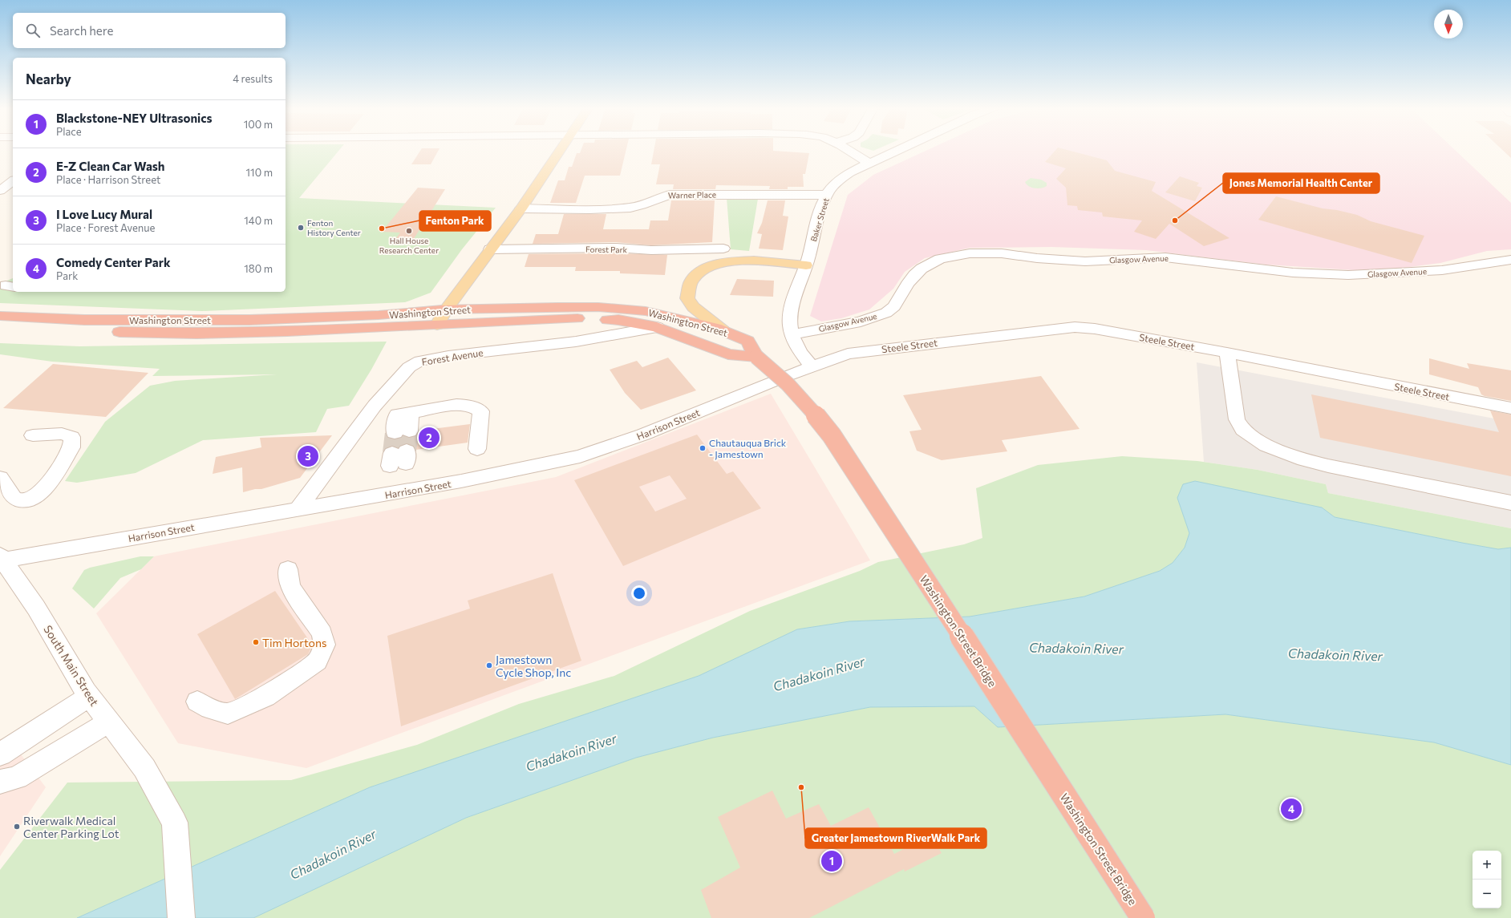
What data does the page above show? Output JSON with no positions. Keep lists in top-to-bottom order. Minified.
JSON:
{"streets":{"highway":["Washington Street","Washington Street Bridge"],"street":["Warner Place","Baker Street","Forest Park","Glasgow Avenue","Steele Street","Forest Avenue","Harrison Street","South Main Street"]},"crossings":[["Warner Place","Baker Street"],["Baker Street","Glasgow Avenue"],["Baker Street","Steele Street"],["Baker Street","Harrison Street"],["Washington Street","Forest Avenue"],["Washington Street","Washington Street Bridge"],["Steele Street","Harrison Street"],["Forest Avenue","Harrison Street"],["Harrison Street","South Main Street"]],"water":["Chadakoin River"],"places":["Jones Memorial Health Center","Fenton History Center","Fenton Park","Hall House Research Center","Chautauqua Brick - Jamestown","Tim Hortons","Jamestown Cycle Shop, Inc","Greater Jamestown RiverWalk Park","Riverwalk Medical Center Parking Lot"],"north":"bottom","page":{"search":"Search here","heading":["Nearby","4 results"],"list":[{"mark":"1","name":"Blackstone-NEY Ultrasonics","note":"Place","value":"100 m"},{"mark":"2","name":"E-Z Clean Car Wash","note":"Place · Harrison Street","value":"110 m"},{"mark":"3","name":"I Love Lucy Mural","note":"Place · Forest Avenue","value":"140 m"},{"mark":"4","name":"Comedy Center Park","note":"Park","value":"180 m"}],"pins":["2","3","4","1"],"map_buttons":["+","−"]}}
